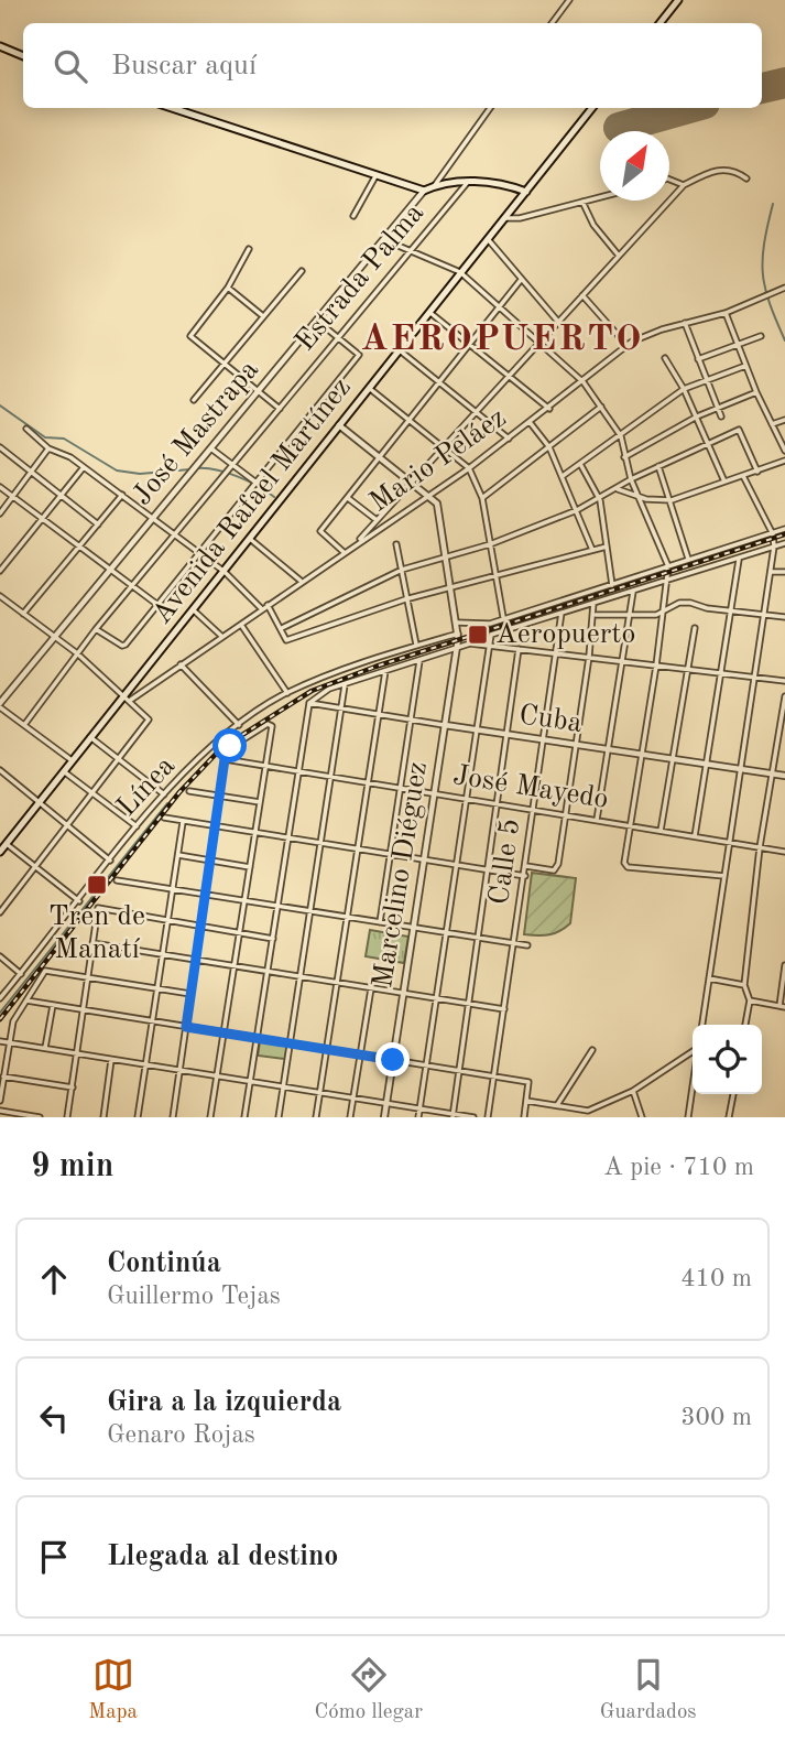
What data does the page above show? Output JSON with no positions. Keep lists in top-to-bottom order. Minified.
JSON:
{"streets":{"main road":["Avenida Rafael Martínez"],"street":["Estrada Palma","José Mastrapa","Mario Peláez","Cuba","Línea","José Mayedo","Calle 5","Marcelino Diéguez"]},"crossings":[["Mario Peláez","Avenida Rafael Martínez"],["Mario Peláez","Marcelino Diéguez"],["Cuba","Calle 5"],["Cuba","Marcelino Diéguez"],["Línea","Marcelino Diéguez"],["José Mayedo","Calle 5"],["José Mayedo","Marcelino Diéguez"]],"districts":["AEROPUERTO"],"places":{"transit":["Aeropuerto","Tren de Manatí"]},"north":"top right","page":{"search":"Buscar aquí","heading":["9 min","A pie · 710 m"],"list":[["Continúa","Guillermo Tejas","410 m"],["Gira a la izquierda","Genaro Rojas","300 m"],"Llegada al destino"],"nav":["Mapa","Cómo llegar","Guardados"]}}
